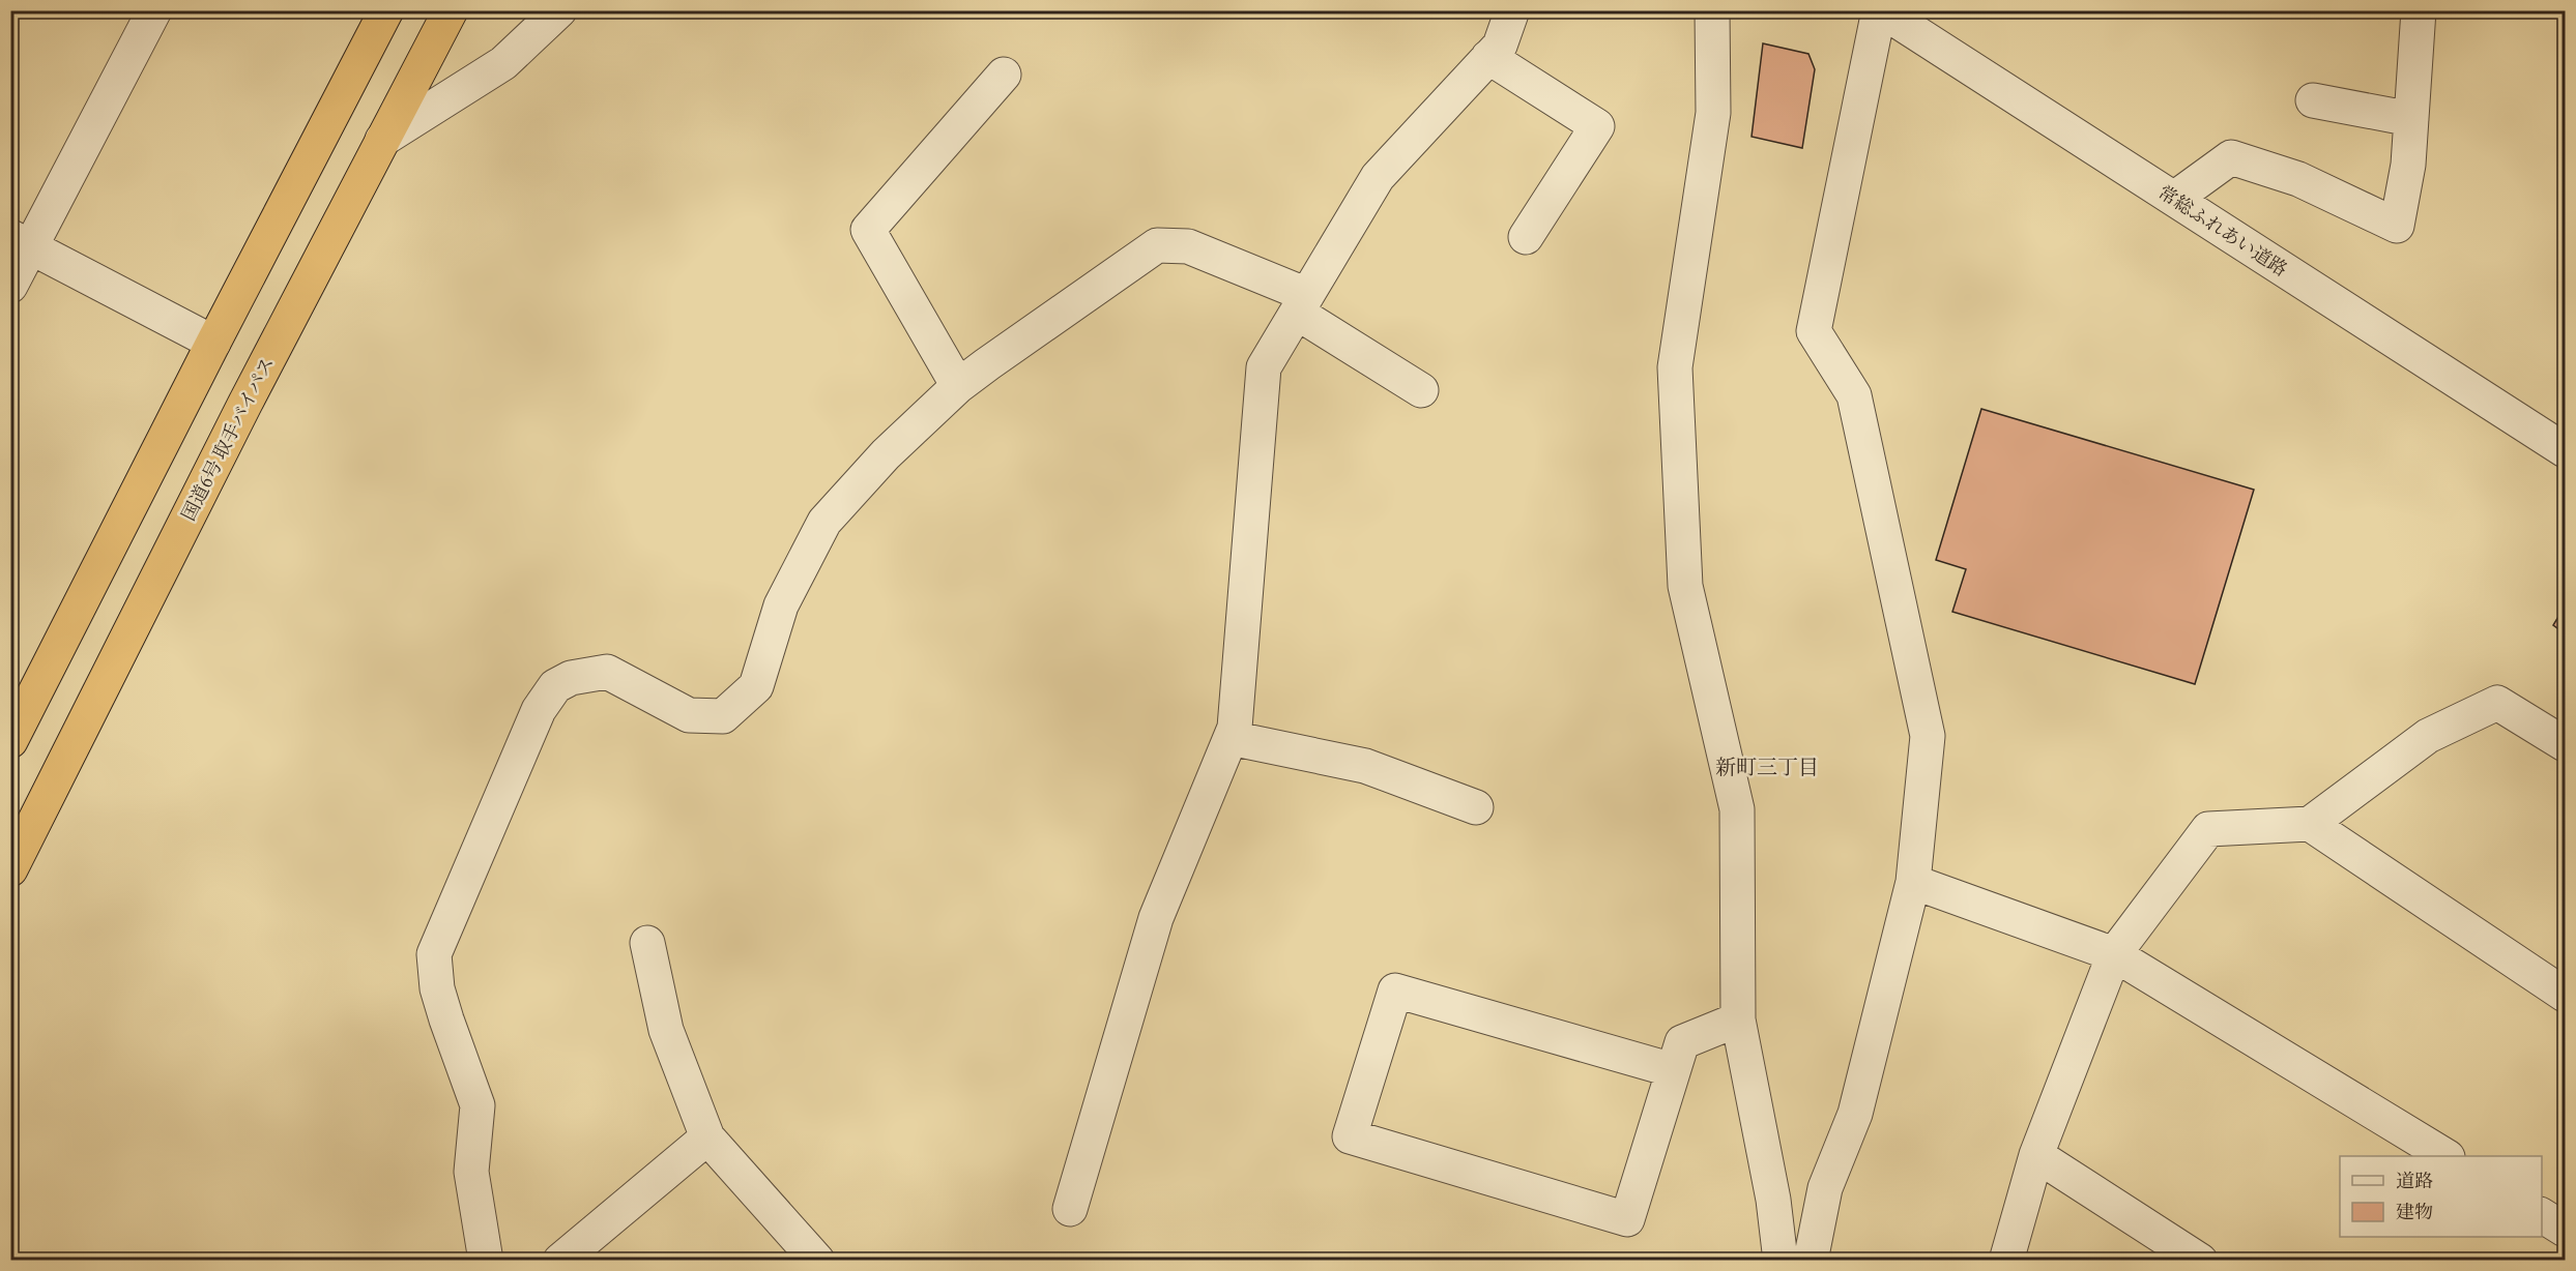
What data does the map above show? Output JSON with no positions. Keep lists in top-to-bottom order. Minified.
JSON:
{"streets":{"highway":["国道6号 取手バイパス"],"street":["常総ふれあい道路"]},"districts":["新町三丁目"],"legend":["道路","建物"]}
